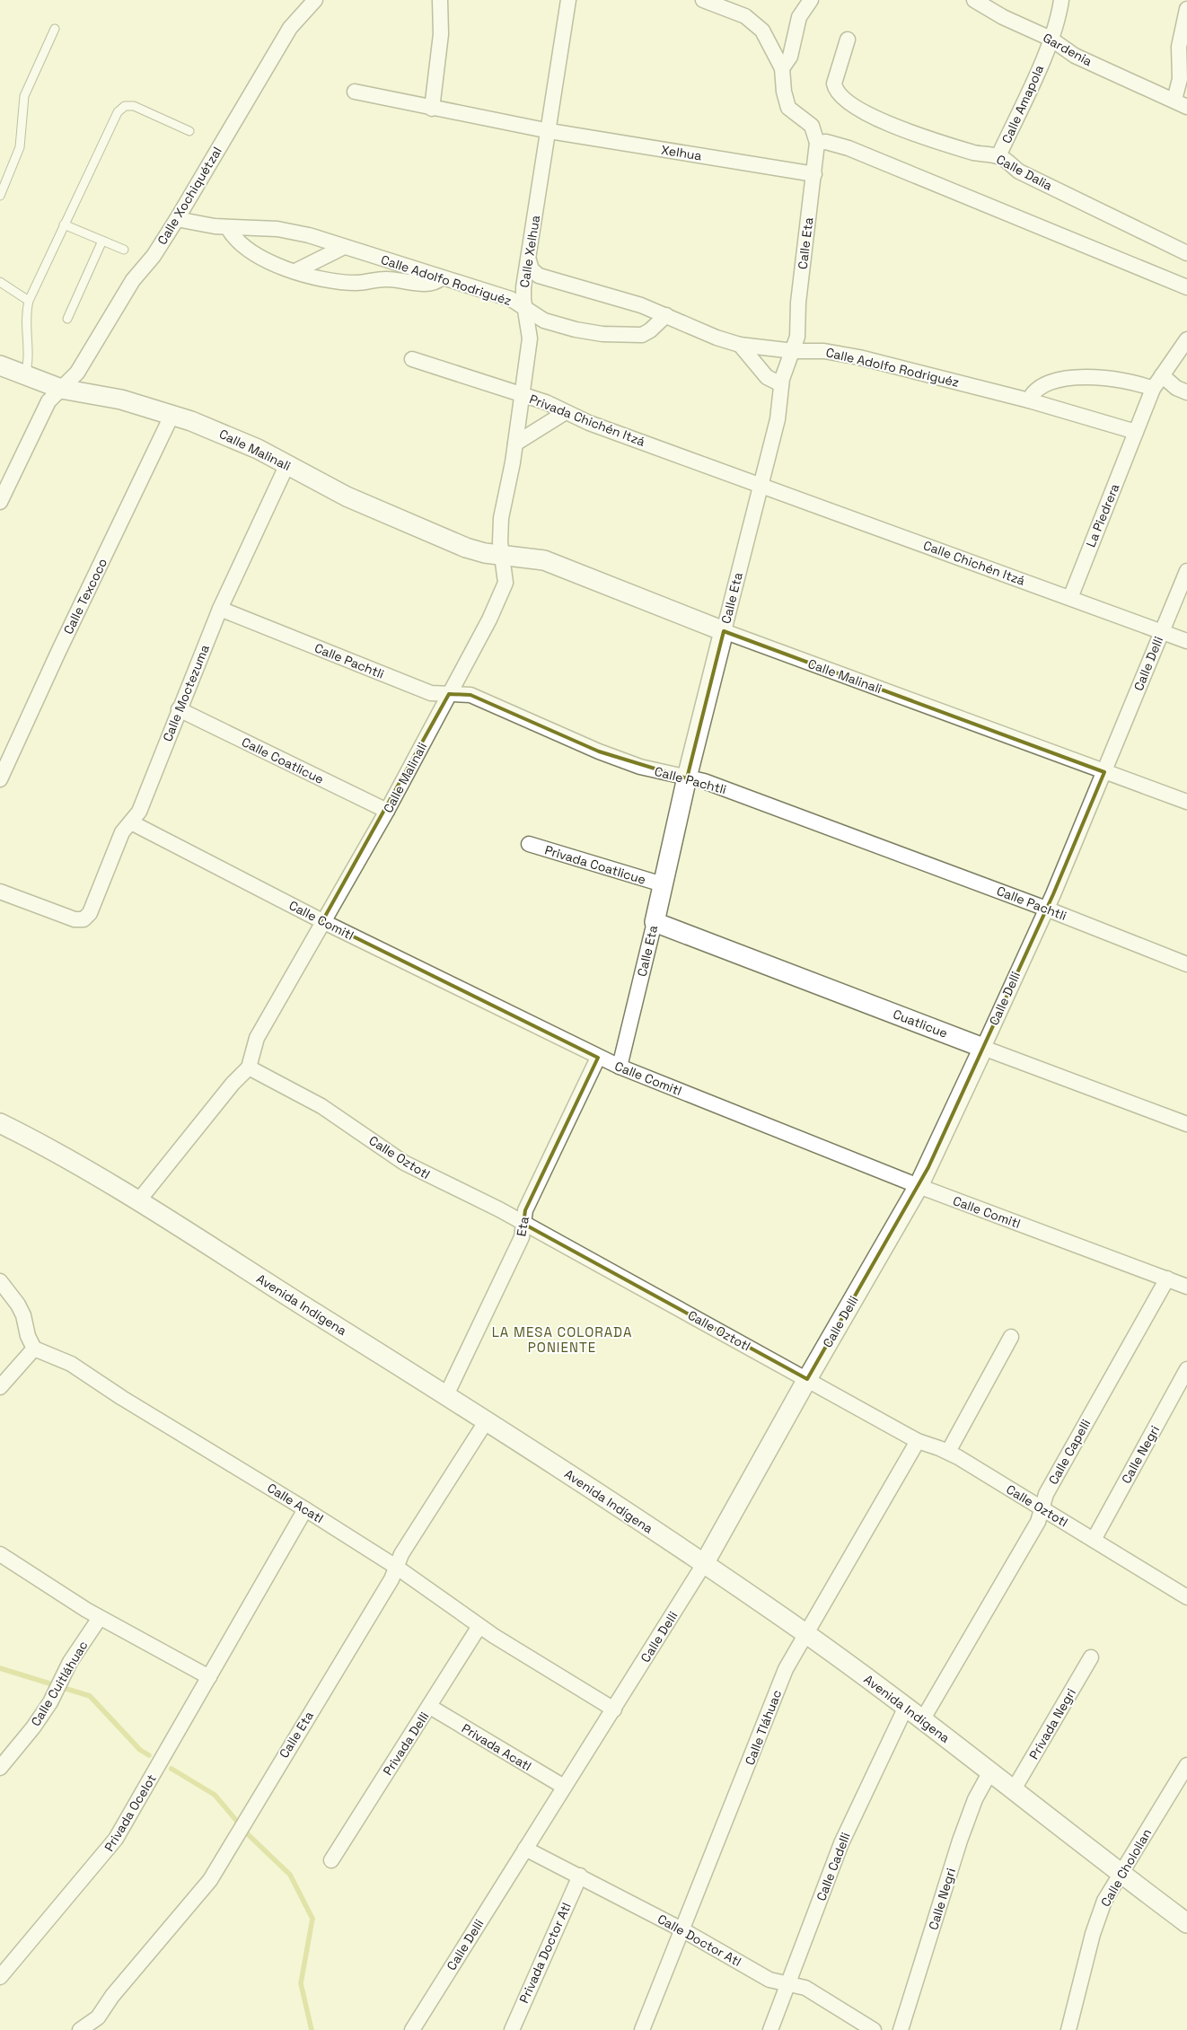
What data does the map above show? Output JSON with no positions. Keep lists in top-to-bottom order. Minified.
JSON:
{"streets":{"street":["Gardenia","Calle Amapola","Xelhua","Calle Dalia","Calle Xochiquétzal","Calle Eta","Calle Xelhua","Calle Adolfo Rodriguéz","Privada Chichén Itzá","Calle Malinali","La Piedrera","Calle Chichén Itzá","Calle Texcoco","Calle Pachtli","Calle Delli","Calle Moctezuma","Calle Coatlicue","Privada Coatlicue","Calle Comitl","Cuatlicue","Calle Oztotl","Eta","Avenida Indígena","Calle Capelli","Calle Negri","Calle Acatl","Calle Cuitláhuac","Privada Negri","Calle Tláhuac","Privada Delli","Privada Acatl","Privada Ocelot","Calle Cadelli","Calle Cholollan","Calle Doctor Atl","Privada Doctor Atl"]},"crossings":[["Gardenia","Calle Amapola"],["Calle Amapola","Calle Dalia"],["Xelhua","Calle Eta"],["Xelhua","Calle Xelhua"],["Calle Xochiquétzal","Calle Adolfo Rodriguéz"],["Calle Xochiquétzal","Calle Malinali"],["Calle Eta","Calle Adolfo Rodriguéz"],["Calle Eta","Privada Chichén Itzá"],["Calle Eta","Calle Malinali"],["Calle Eta","Calle Chichén Itzá"],["Calle Eta","Calle Pachtli"],["Calle Eta","Privada Coatlicue"],["Calle Eta","Calle Comitl"],["Calle Eta","Cuatlicue"],["Calle Eta","Avenida Indígena"],["Calle Eta","Calle Acatl"],["Calle Xelhua","Calle Adolfo Rodriguéz"],["Calle Xelhua","Privada Chichén Itzá"],["Calle Xelhua","Calle Malinali"],["Calle Adolfo Rodriguéz","La Piedrera"],["Privada Chichén Itzá","Calle Chichén Itzá"],["Calle Malinali","Calle Texcoco"],["Calle Malinali","Calle Pachtli"],["Calle Malinali","Calle Delli"],["Calle Malinali","Calle Moctezuma"],["Calle Malinali","Calle Coatlicue"],["Calle Malinali","Calle Comitl"],["Calle Malinali","Calle Oztotl"],["La Piedrera","Calle Chichén Itzá"],["Calle Chichén Itzá","Calle Delli"],["Calle Pachtli","Calle Delli"],["Calle Pachtli","Calle Moctezuma"],["Calle Delli","Calle Comitl"],["Calle Delli","Cuatlicue"],["Calle Delli","Calle Oztotl"],["Calle Delli","Avenida Indígena"],["Calle Delli","Calle Acatl"],["Calle Delli","Privada Acatl"],["Calle Delli","Calle Doctor Atl"],["Calle Moctezuma","Calle Coatlicue"],["Calle Moctezuma","Calle Comitl"],["Calle Comitl","Eta"],["Calle Comitl","Calle Capelli"],["Calle Oztotl","Eta"],["Calle Oztotl","Calle Capelli"],["Calle Oztotl","Calle Negri"],["Calle Oztotl","Calle Tláhuac"],["Eta","Avenida Indígena"],["Avenida Indígena","Calle Capelli"],["Avenida Indígena","Calle Negri"],["Avenida Indígena","Privada Negri"],["Avenida Indígena","Calle Tláhuac"],["Avenida Indígena","Calle Cadelli"],["Avenida Indígena","Calle Cholollan"],["Calle Acatl","Privada Delli"],["Calle Acatl","Privada Ocelot"],["Calle Tláhuac","Calle Doctor Atl"],["Privada Delli","Privada Acatl"],["Calle Cadelli","Calle Doctor Atl"],["Calle Doctor Atl","Privada Doctor Atl"]],"districts":["LA MESA COLORADA PONIENTE"]}
